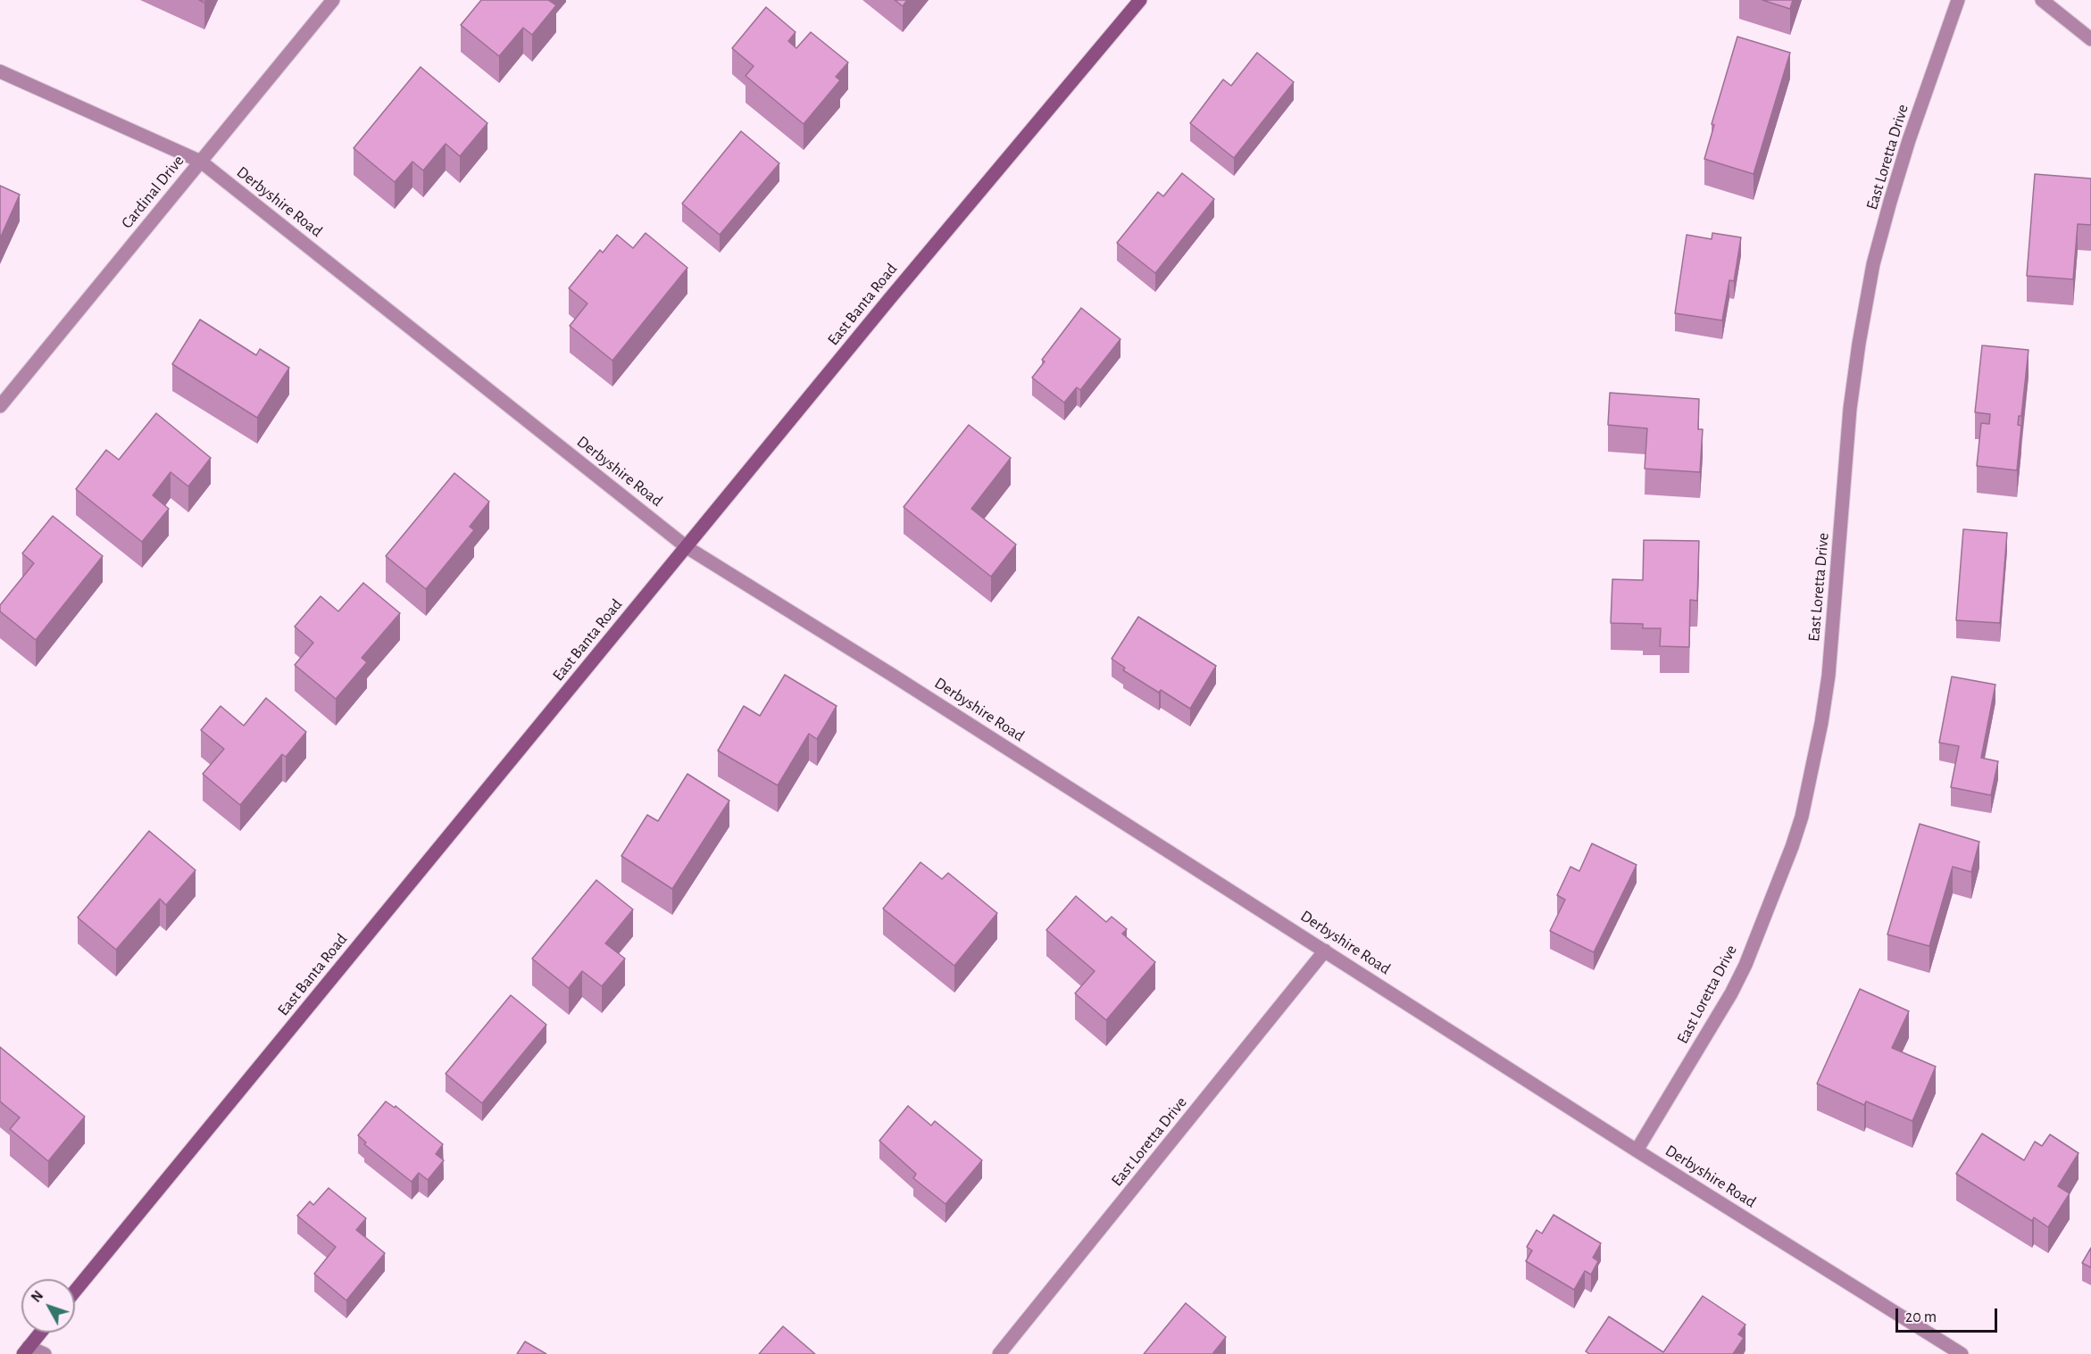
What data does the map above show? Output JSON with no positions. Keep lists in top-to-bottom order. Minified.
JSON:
{"streets":{"street":["East Loretta Drive","Cardinal Drive","Derbyshire Road","East Banta Road"]},"crossings":[["East Loretta Drive","Derbyshire Road"],["Cardinal Drive","Derbyshire Road"],["Derbyshire Road","East Banta Road"]],"scale_bar":"20 m","north":"top left"}
